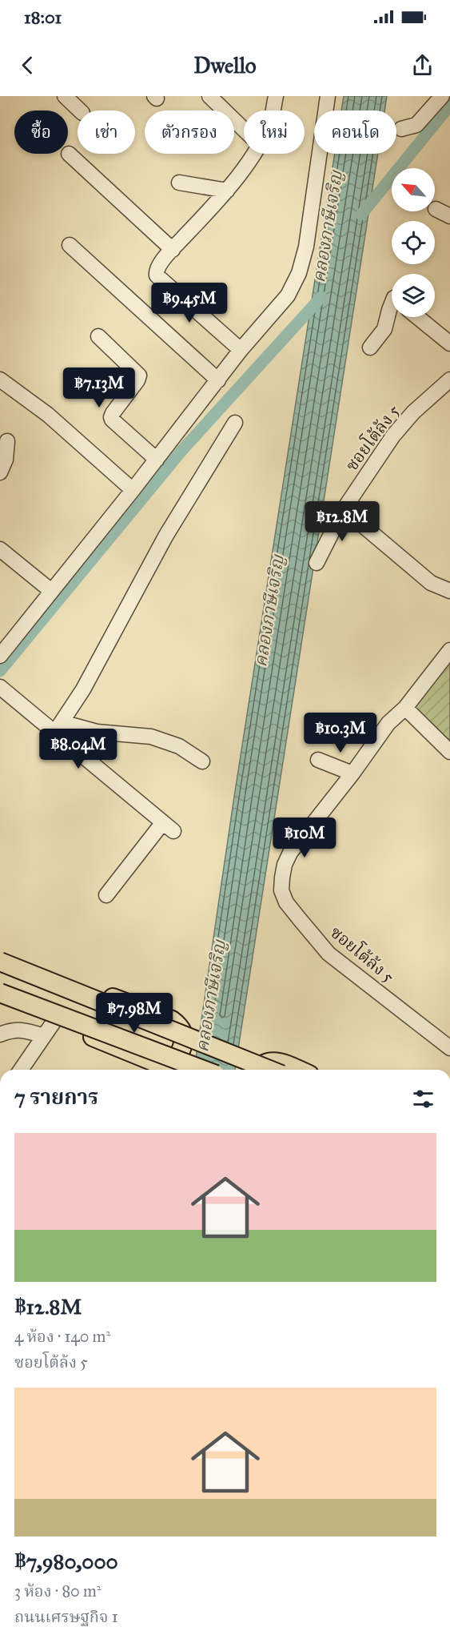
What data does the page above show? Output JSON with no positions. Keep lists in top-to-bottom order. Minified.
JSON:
{"streets":{"street":["ซอยโต้ล้ง 5"]},"water":["คลองภาษีเจริญ"],"north":"top left","page":{"status":"18:01","header":"Dwello","chip":["ซื้อ","เช่า","ตัวกรอง","ใหม่","คอนโด"],"price":["฿9.45M","฿7.13M","฿12.8M","฿10.3M","฿8.04M","฿10M","฿7.98M"],"heading":"7 รายการ","list":[{"name":"฿12.8M","note":"4 ห้อง · 140 m² · ซอยโต้ล้ง 5"},{"name":"฿7,980,000","note":"3 ห้อง · 80 m² · ถนนเศรษฐกิจ 1"}]}}
